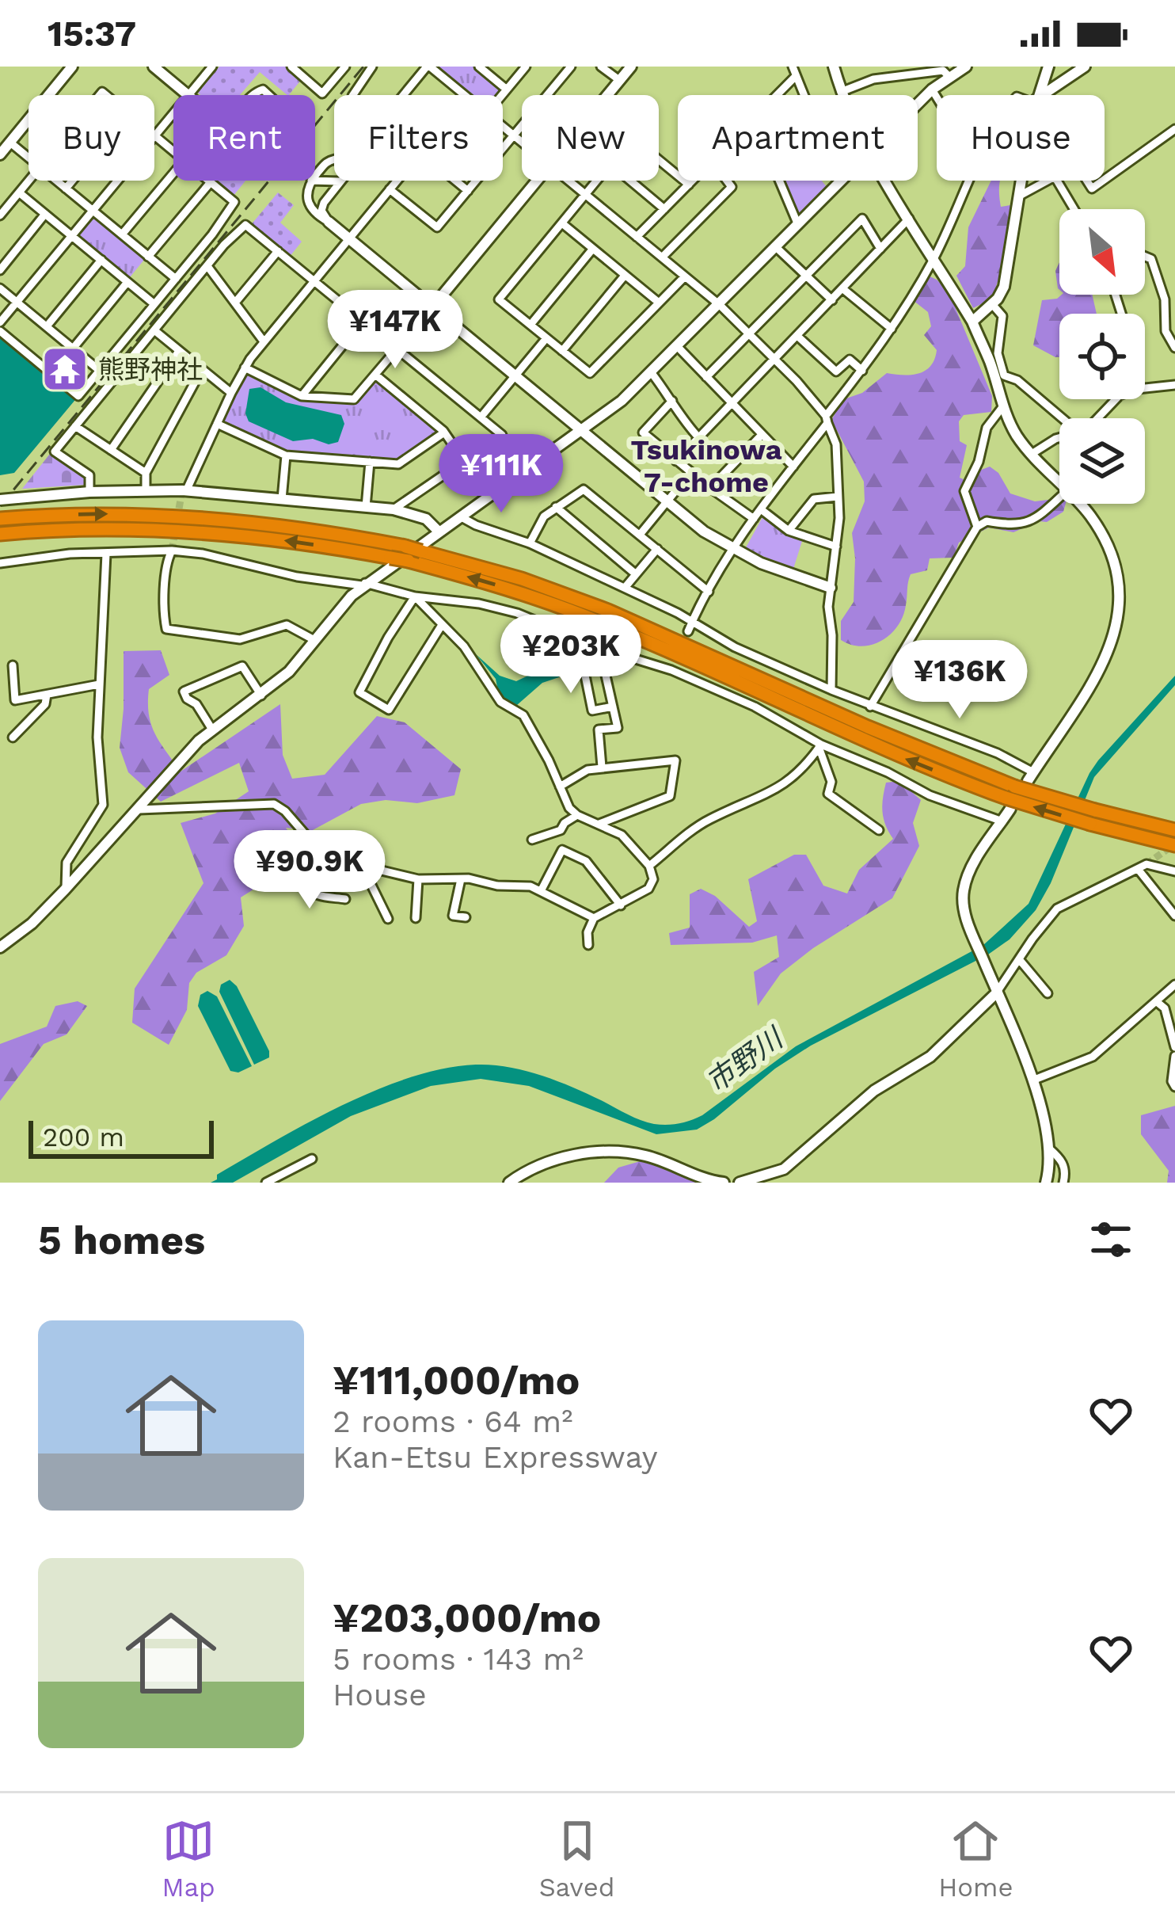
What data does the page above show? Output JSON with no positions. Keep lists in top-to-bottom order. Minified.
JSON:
{"districts":["Tsukinowa 7-chome"],"water":["市野川"],"places":{"temple":["熊野神社"]},"scale_bar":"200 m","north":"bottom right","page":{"status":"15:37","chip":["Buy","Rent","Filters","New","Apartment","House"],"price":["¥147K","¥111K","¥203K","¥136K","¥90.9K"],"scale":"200 m","heading":"5 homes","list":[{"name":"¥111,000/mo","note":"2 rooms · 64 m² · Kan-Etsu Expressway"},{"name":"¥203,000/mo","note":"5 rooms · 143 m² · House"}],"tabs":["Map","Saved","Home"]}}
